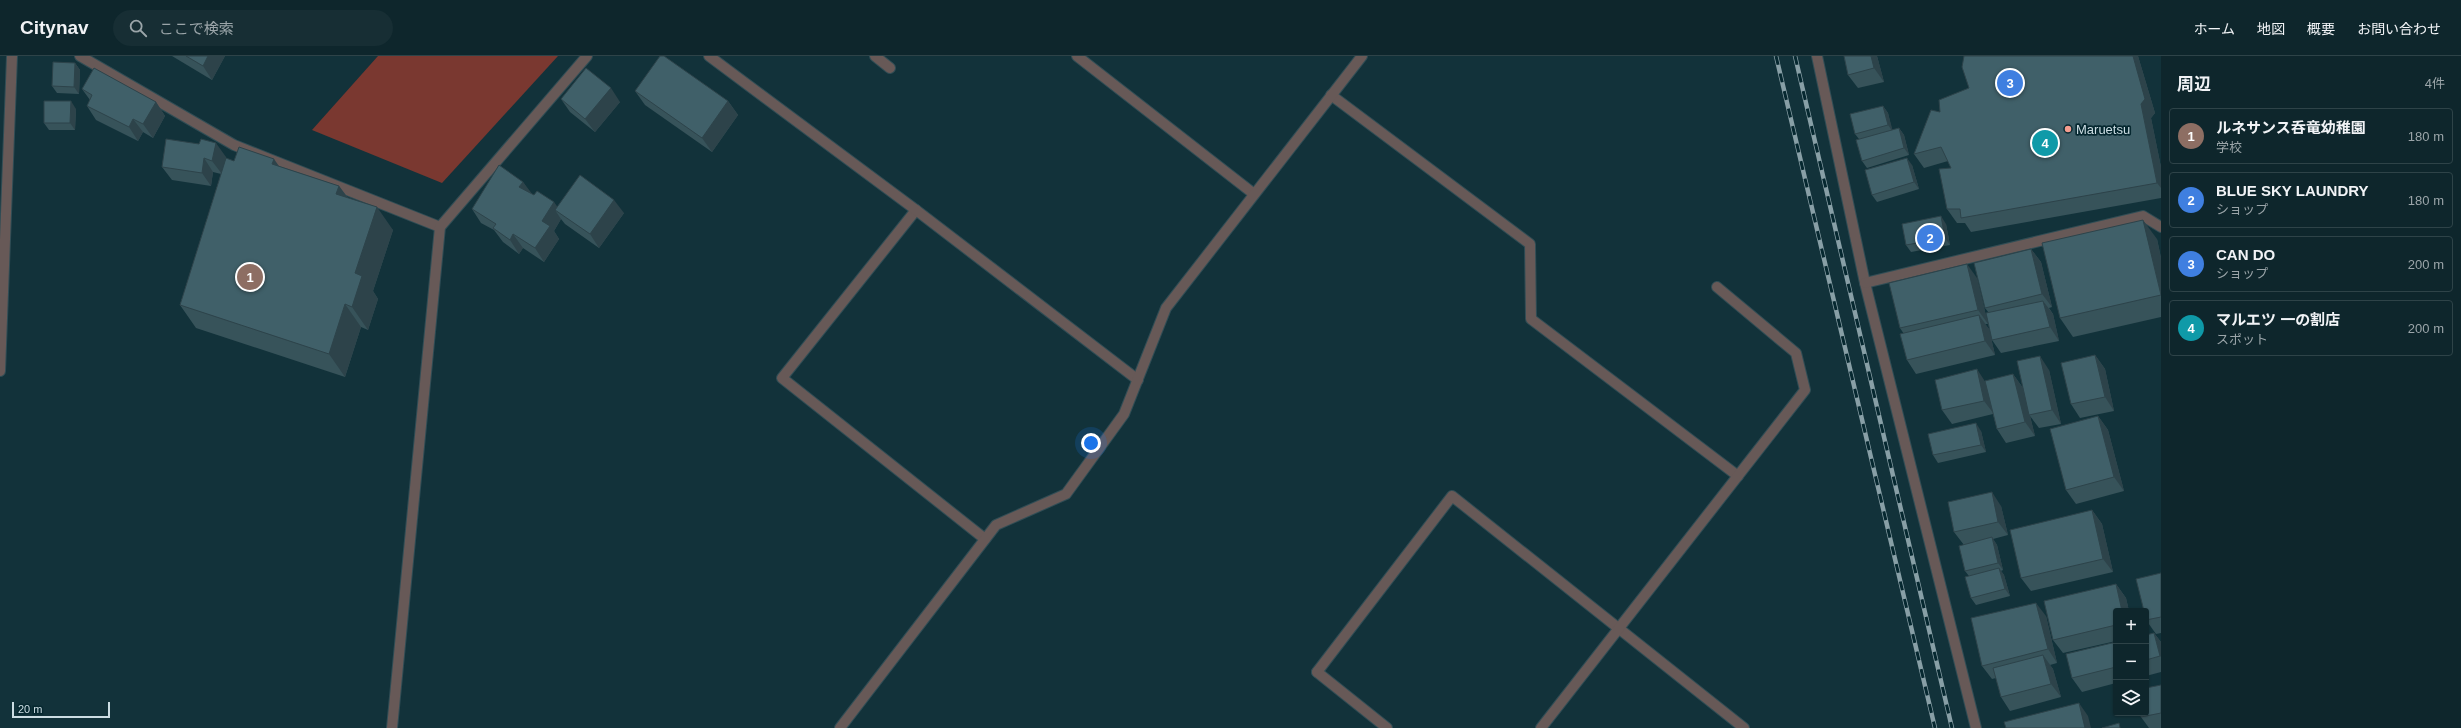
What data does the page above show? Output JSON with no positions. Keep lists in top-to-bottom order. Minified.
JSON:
{"places":["Maruetsu"],"scale_bar":"20 m","page":{"header":"Citynav","search":"ここで検索","nav":["ホーム","地図","概要","お問い合わせ"],"heading":["周辺","4件"],"pins":["3","4","2","1"],"list":[{"mark":"1","name":"ルネサンス呑竜幼稚園","note":"学校","value":"180 m"},{"mark":"2","name":"BLUE SKY LAUNDRY","note":"ショップ","value":"180 m"},{"mark":"3","name":"CAN DO","note":"ショップ","value":"200 m"},{"mark":"4","name":"マルエツ 一の割店","note":"スポット","value":"200 m"}],"map_buttons":["+","−"],"scale":"20 m"}}
